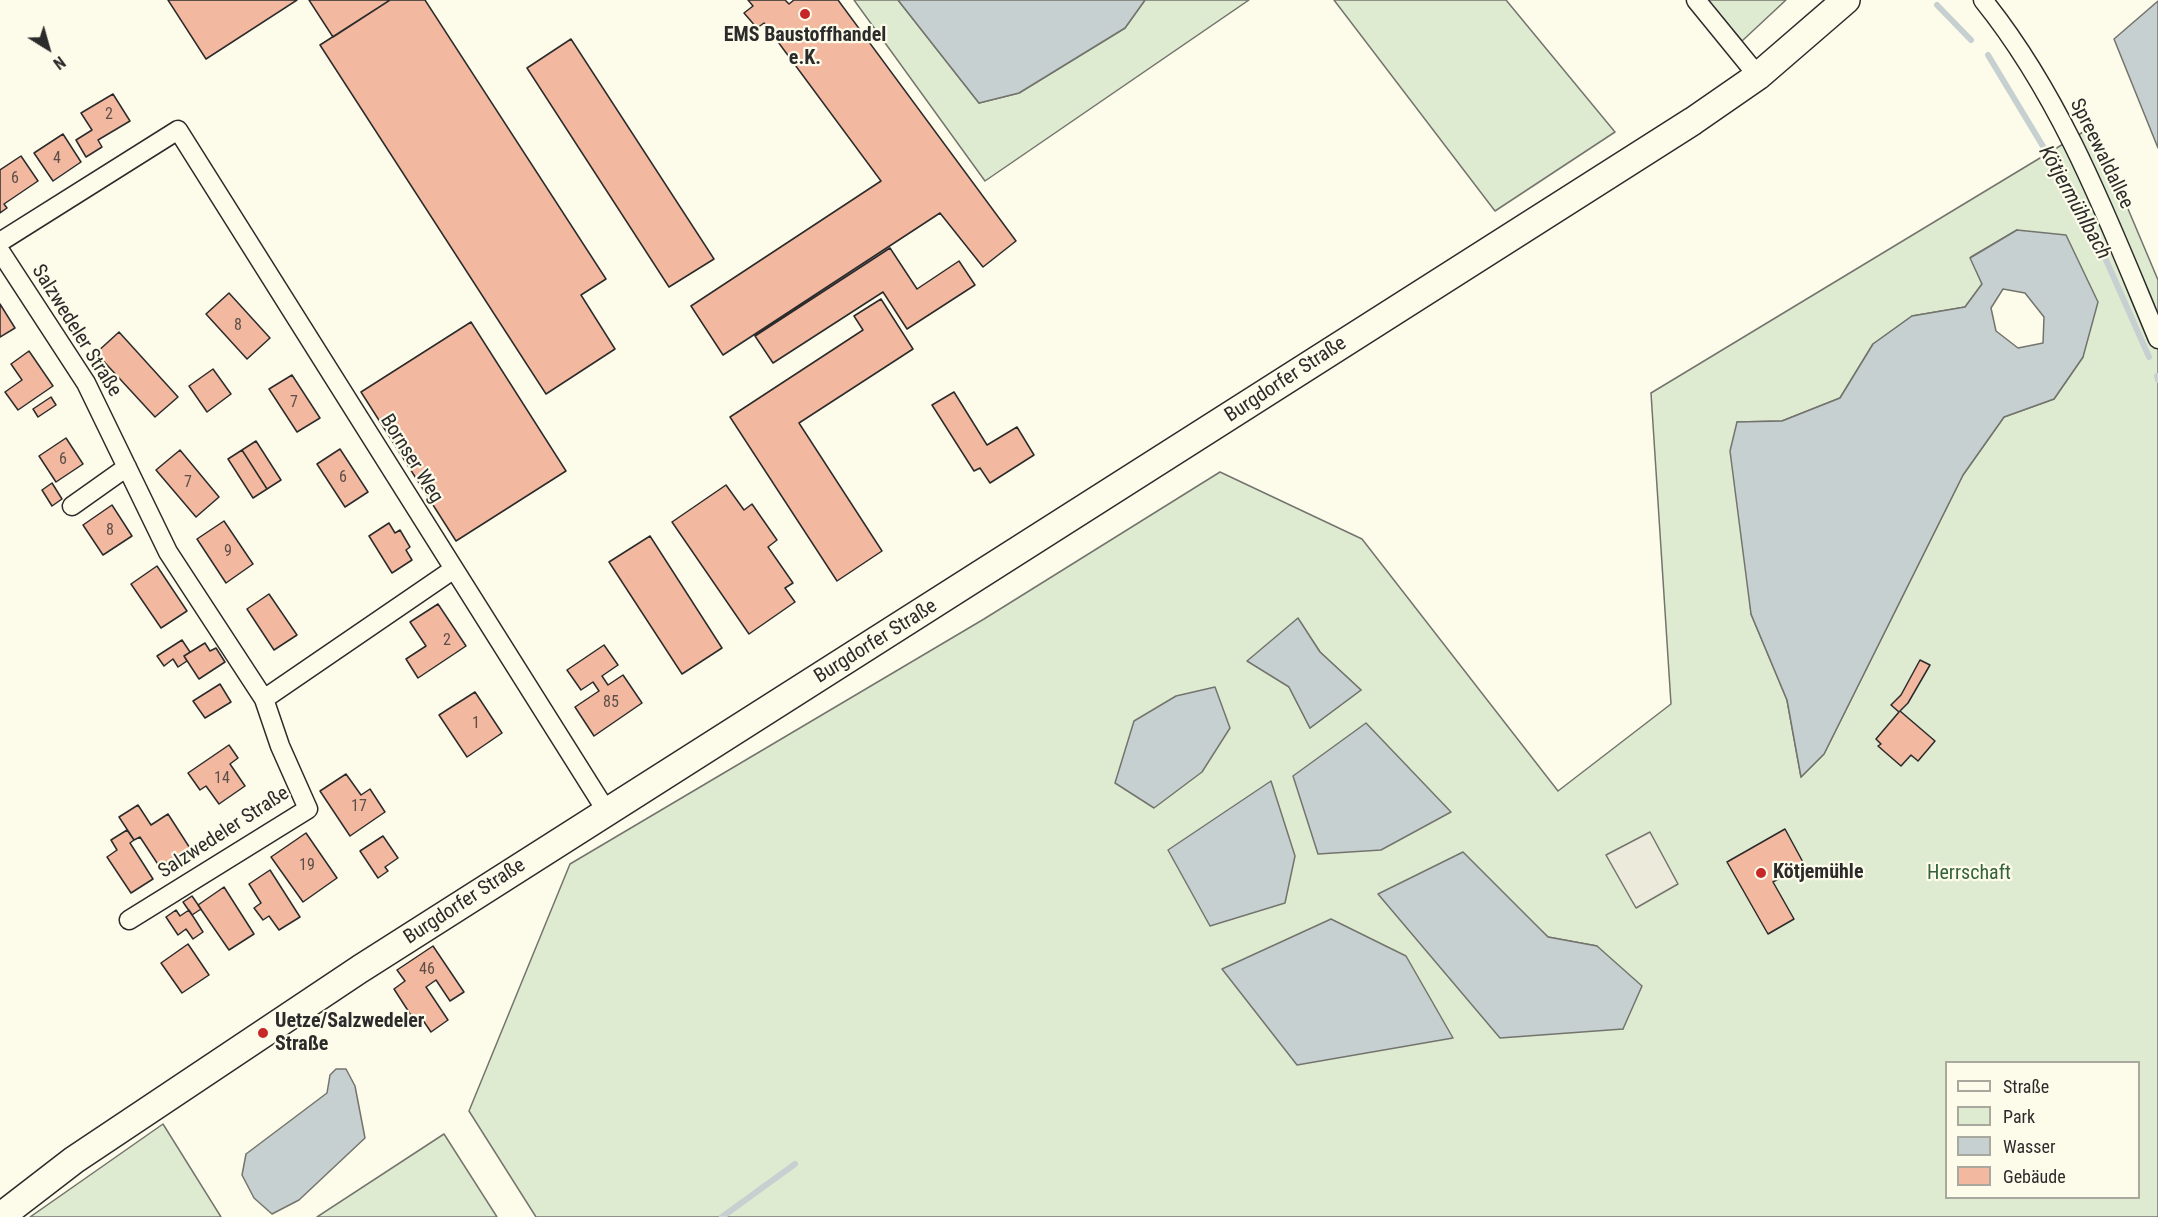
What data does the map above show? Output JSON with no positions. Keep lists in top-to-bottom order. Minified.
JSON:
{"streets":{"main road":["Burgdorfer Straße"],"street":["Spreewaldallee","Salzwedeler Straße","Bornser Weg"]},"crossings":[["Burgdorfer Straße","Bornser Weg"]],"water":["Kötjermühlbach"],"parks":["Herrschaft"],"places":["EMS Baustoffhandel e.K.","Kötjemühle","Uetze/Salzwedeler Straße"],"house_numbers":["2","4","6","8","7","6","6","7","8","9","2","85","1","14","17","19","46"],"legend":["Straße","Park","Wasser","Gebäude"],"north":"bottom right"}
